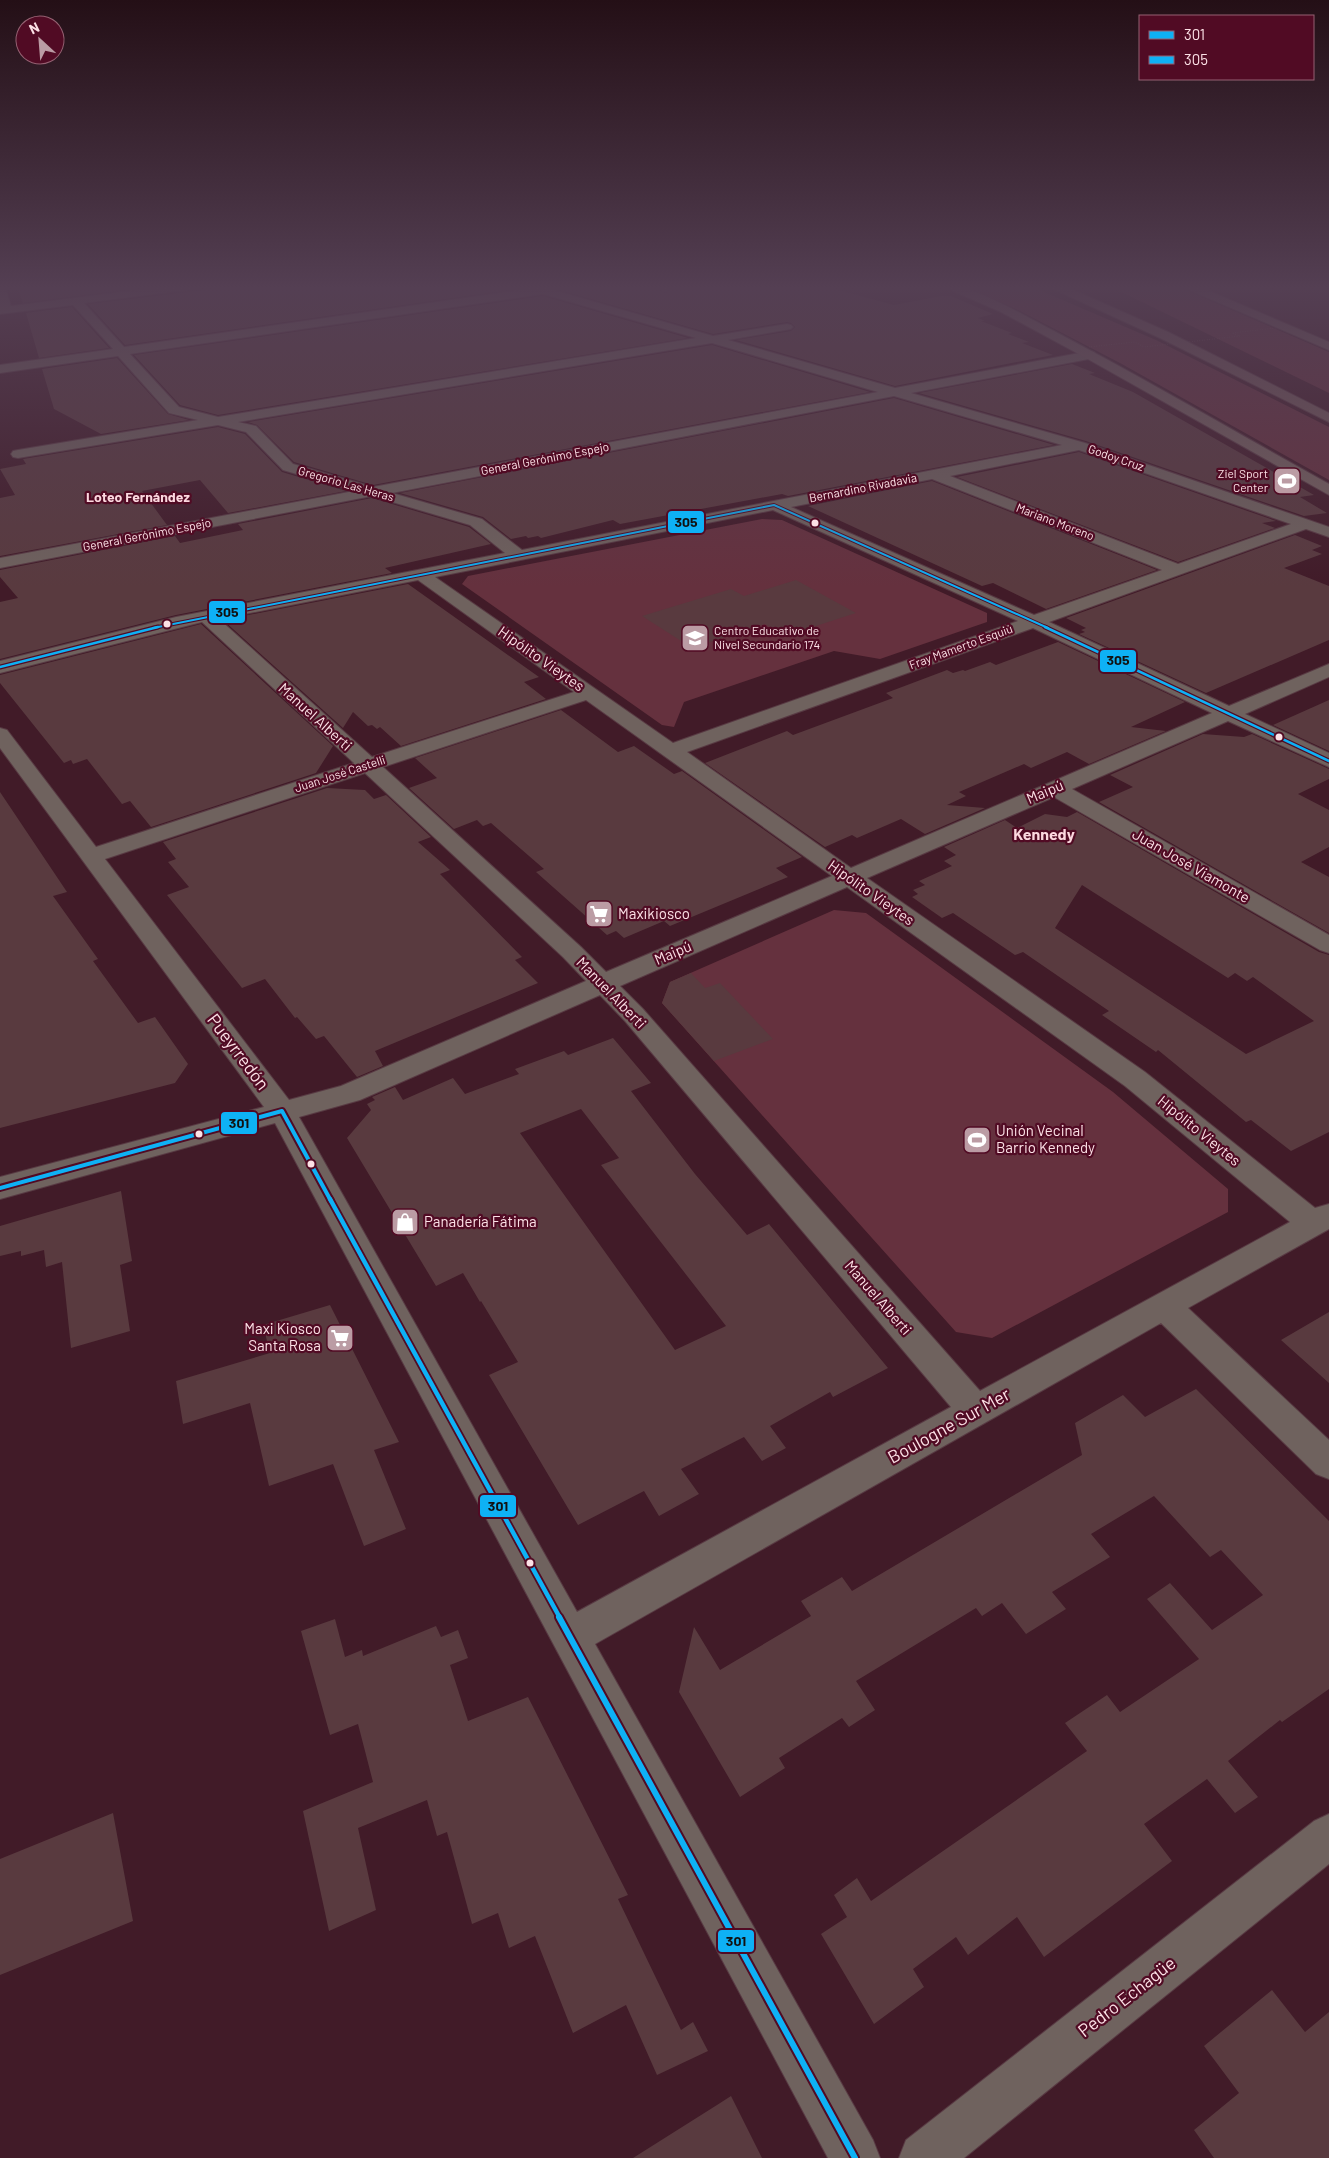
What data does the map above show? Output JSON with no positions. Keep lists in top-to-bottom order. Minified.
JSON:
{"streets":{"street":["Godoy Cruz","General Gerónimo Espejo","Gregorio Las Heras","Bernardino Rivadavia","Mariano Moreno","Fray Mamerto Esquiú","Hipólito Vieytes","Manuel Alberti","Juan José Castelli","Maipú","Juan José Viamonte","Pueyrredón","Boulogne Sur Mer","Pedro Echagüe"]},"crossings":[["Godoy Cruz","General Gerónimo Espejo"],["Godoy Cruz","Bernardino Rivadavia"],["Godoy Cruz","Fray Mamerto Esquiú"],["General Gerónimo Espejo","Gregorio Las Heras"],["Gregorio Las Heras","Bernardino Rivadavia"],["Bernardino Rivadavia","Mariano Moreno"],["Bernardino Rivadavia","Hipólito Vieytes"],["Bernardino Rivadavia","Manuel Alberti"],["Mariano Moreno","Fray Mamerto Esquiú"],["Fray Mamerto Esquiú","Hipólito Vieytes"],["Hipólito Vieytes","Juan José Castelli"],["Hipólito Vieytes","Maipú"],["Hipólito Vieytes","Boulogne Sur Mer"],["Manuel Alberti","Juan José Castelli"],["Manuel Alberti","Maipú"],["Manuel Alberti","Boulogne Sur Mer"],["Juan José Castelli","Pueyrredón"],["Maipú","Juan José Viamonte"],["Maipú","Pueyrredón"],["Pueyrredón","Boulogne Sur Mer"]],"districts":["Loteo Fernández","Kennedy"],"places":{"sports":["Ziel Sport Center","Unión Vecinal Barrio Kennedy"],"school or university":["Centro Educativo de Nivel Secundario 174"],"supermarket":["Maxikiosco","Maxi Kiosco Santa Rosa"],"shop":["Panadería Fátima"]},"lines":["transit line 305","transit line 301"],"legend":["301","305"],"north":"top left"}
